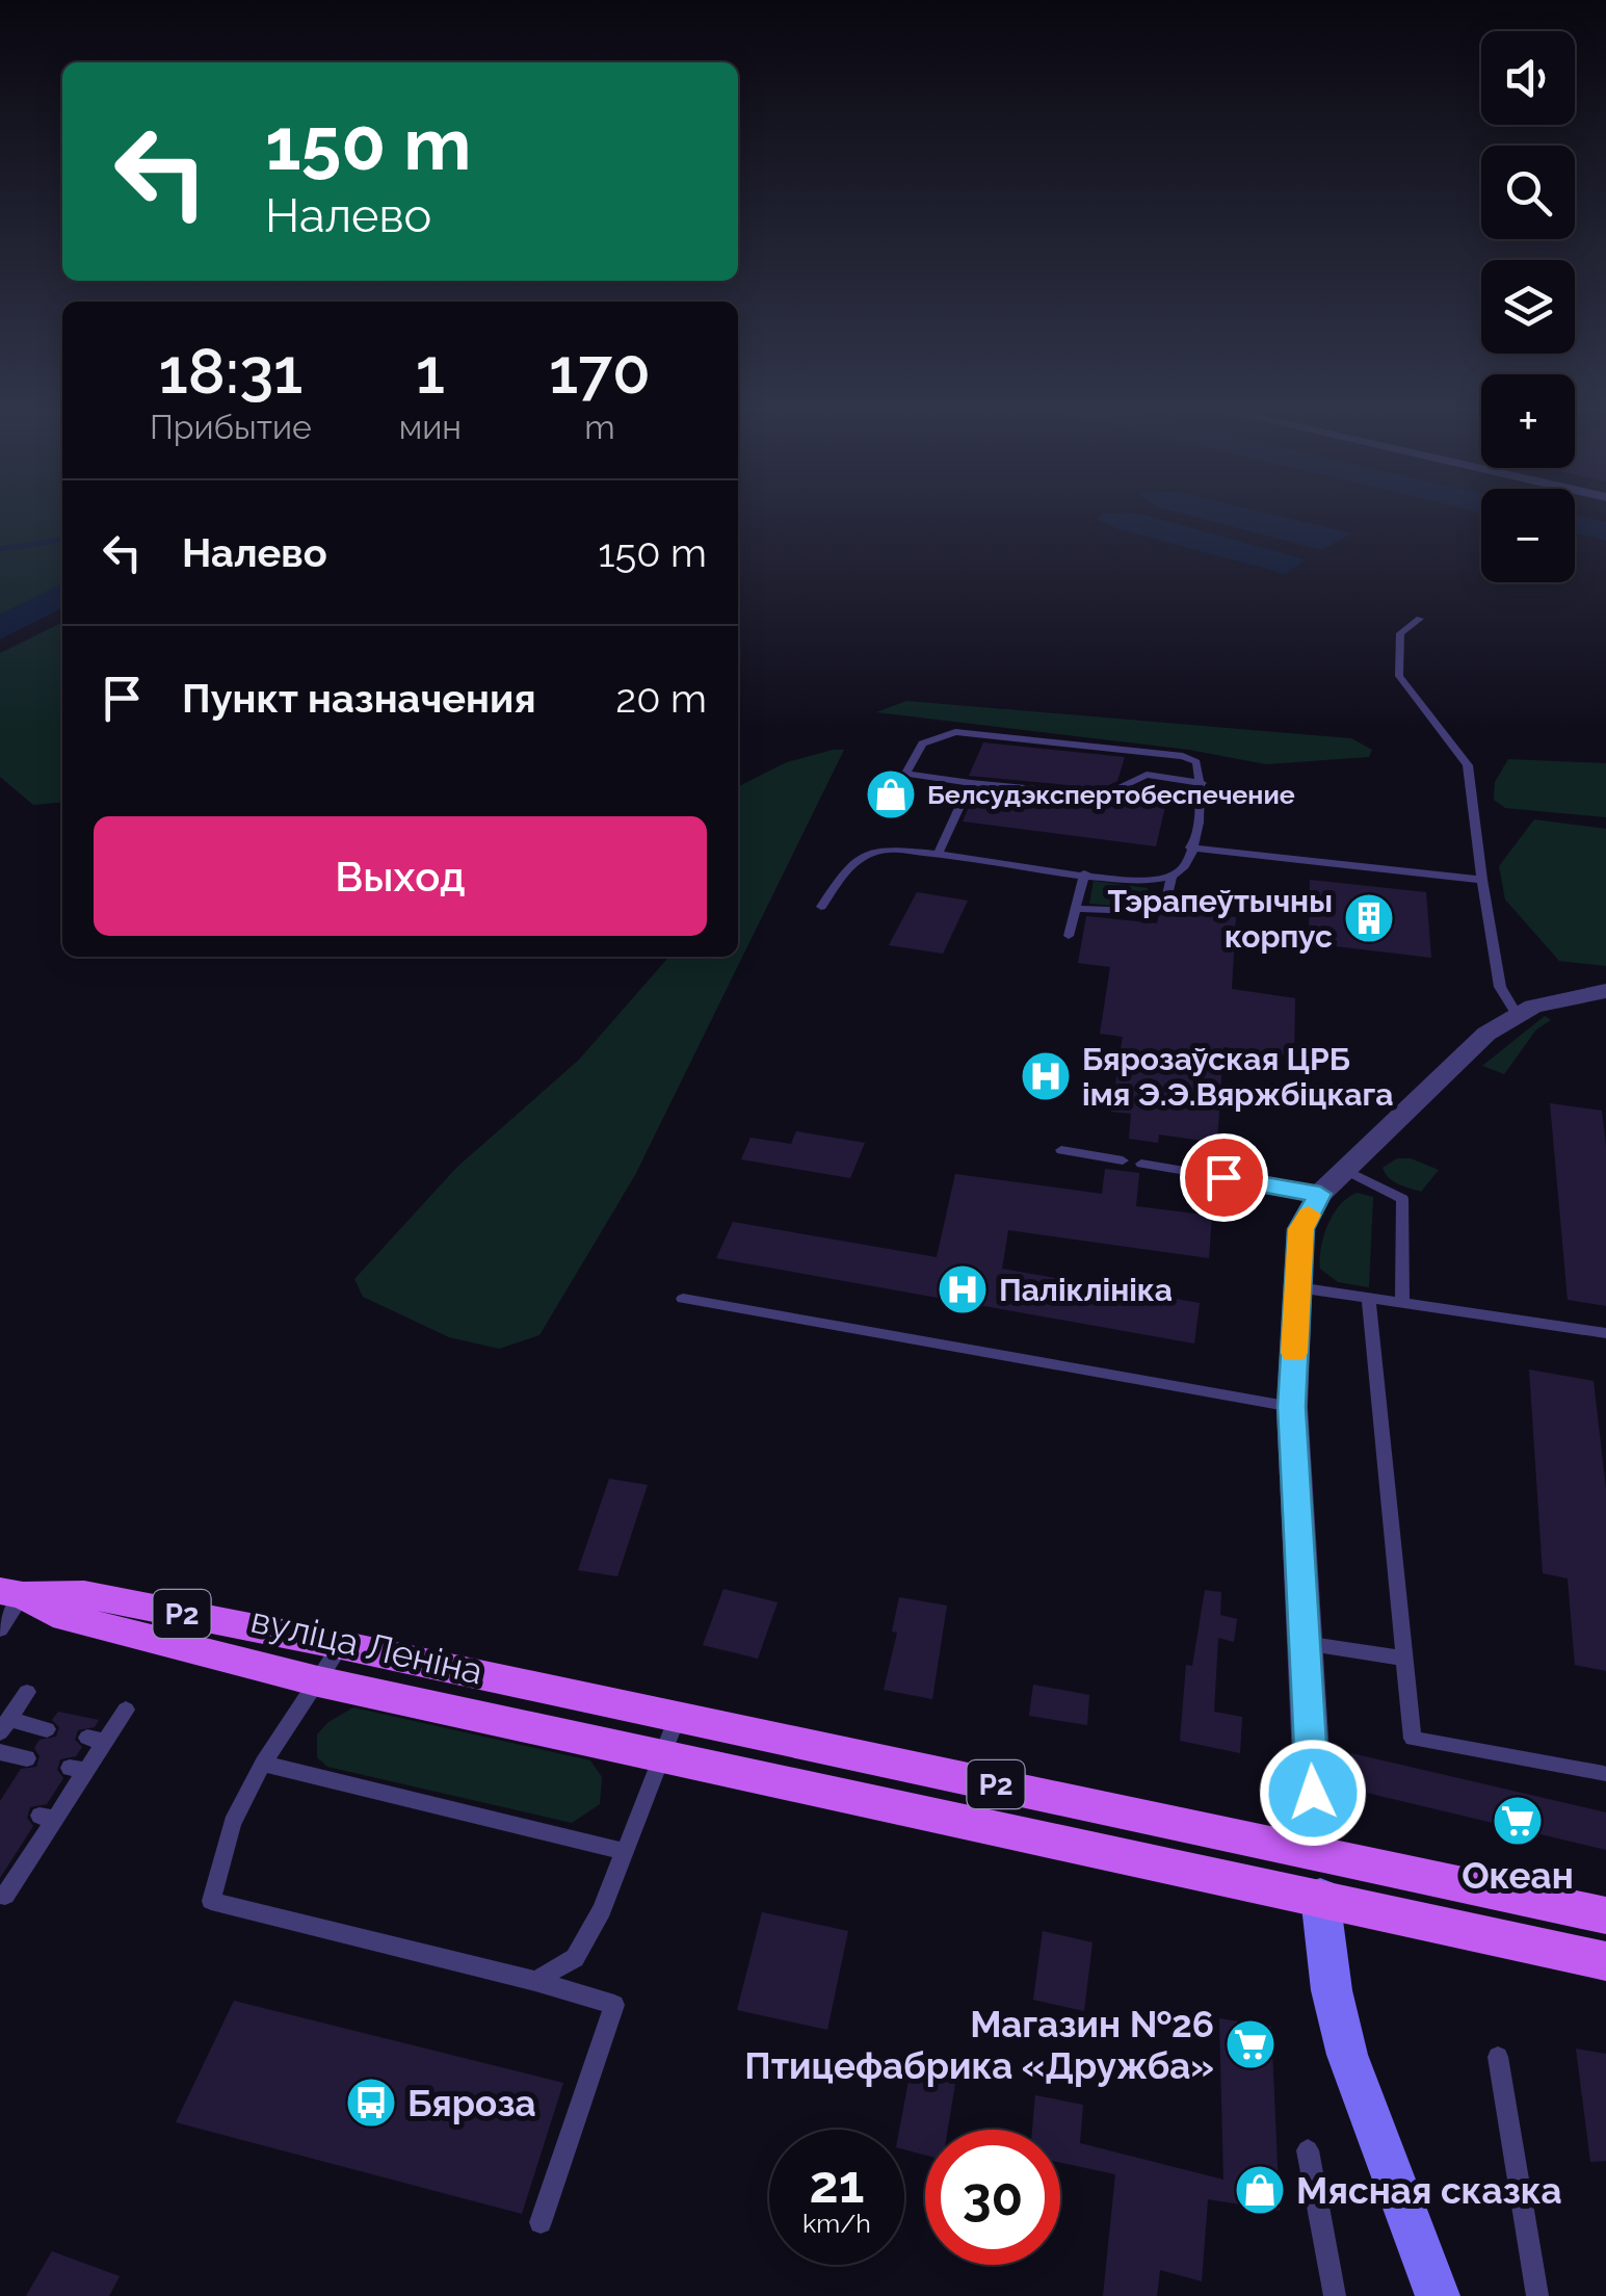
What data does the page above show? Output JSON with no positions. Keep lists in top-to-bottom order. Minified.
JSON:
{"streets":{"main road":["Р2","вуліца Леніна"]},"places":{"shop":["Белсудэкспертобеспечение","Мясная сказка"],"building":["Тэрапеўтычны корпус"],"hospital":["Бярозаўская ЦРБ імя Э.Э.Вяржбіцкага","Паліклініка"],"supermarket":["Океан","Магазин №26 Птицефабрика «Дружба»"],"bus stop":["Бяроза"]},"page":{"map_buttons":["+","−"],"turn":["150 m","Налево"],"eta":["18:31","Прибытие","1","мин","170","m"],"list":[{"name":"Налево","value":"150 m"},{"name":"Пункт назначения","value":"20 m"}],"buttons":"Выход","speed":"21 km/h","limit":"30"}}
